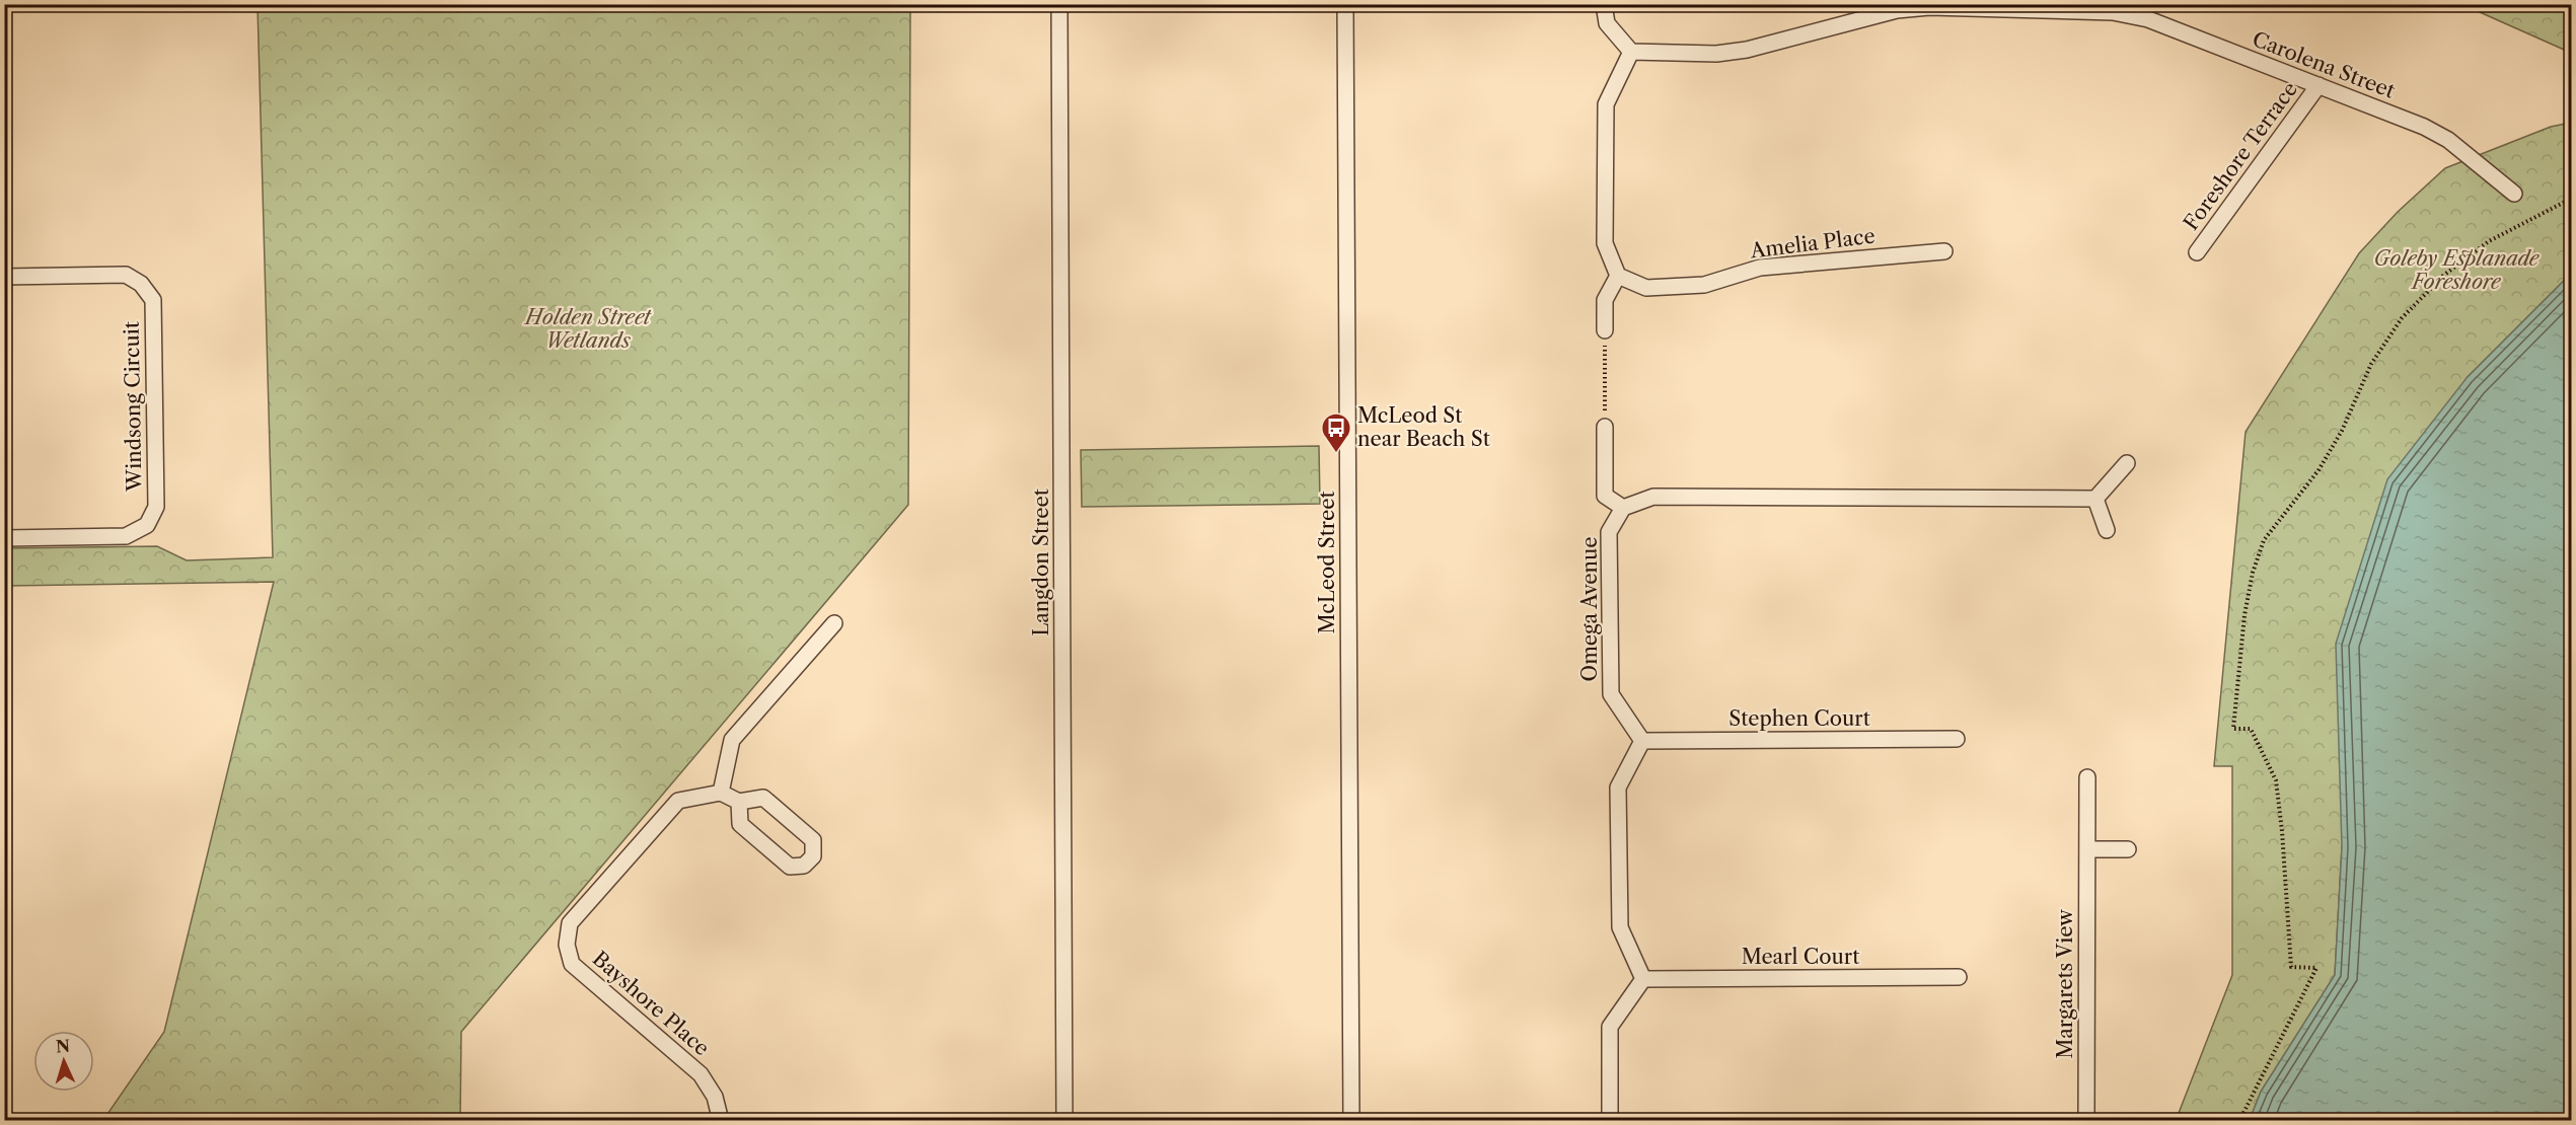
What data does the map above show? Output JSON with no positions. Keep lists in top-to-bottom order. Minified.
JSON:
{"streets":{"street":["Carolena Street","Foreshore Terrace","Amelia Place","Windsong Circuit","Langdon Street","McLeod Street","Omega Avenue","Stephen Court","Mearl Court","Margarets View","Bayshore Place"]},"crossings":[["Carolena Street","Foreshore Terrace"],["Omega Avenue","Stephen Court"]],"parks":["Goleby Esplanade Foreshore","Holden Street Wetlands"],"places":{"bus stop":["McLeod St near Beach St"]},"north":"top"}
